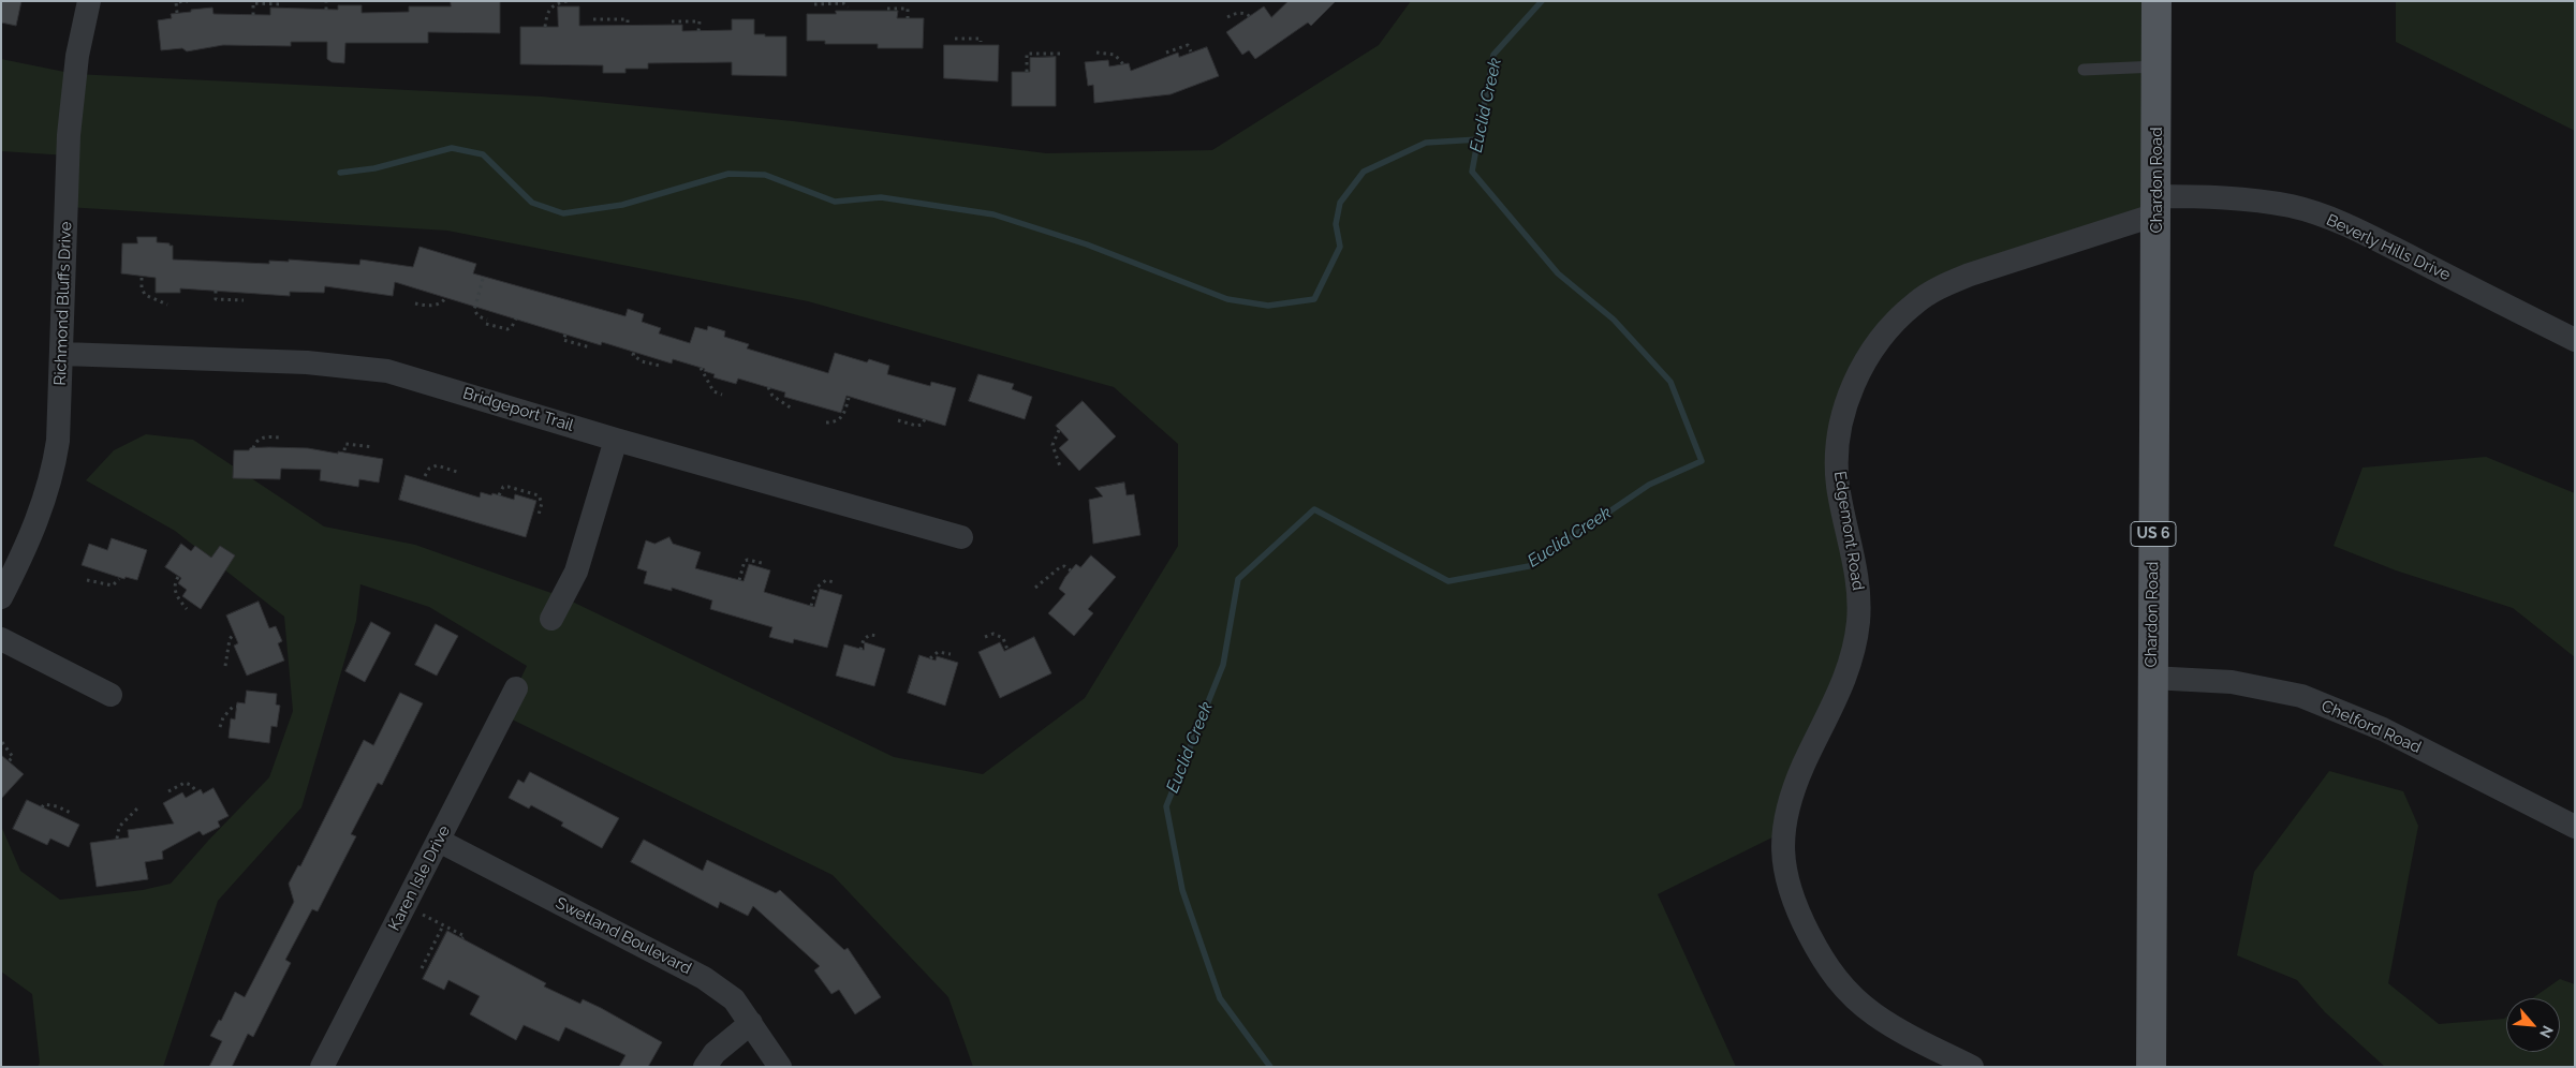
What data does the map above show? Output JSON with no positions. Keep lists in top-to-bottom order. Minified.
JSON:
{"streets":{"main road":["Chardon Road","US 6"],"street":["Beverly Hills Drive","Richmond Bluffs Drive","Bridgeport Trail","Edgemont Road","Chelford Road","Karen Isle Drive","Swetland Boulevard"]},"crossings":[["Chardon Road","Beverly Hills Drive"],["Chardon Road","Edgemont Road"],["Chardon Road","Chelford Road"],["Beverly Hills Drive","Edgemont Road"],["Richmond Bluffs Drive","Bridgeport Trail"],["Karen Isle Drive","Swetland Boulevard"]],"water":["Euclid Creek"],"north":"bottom right"}
